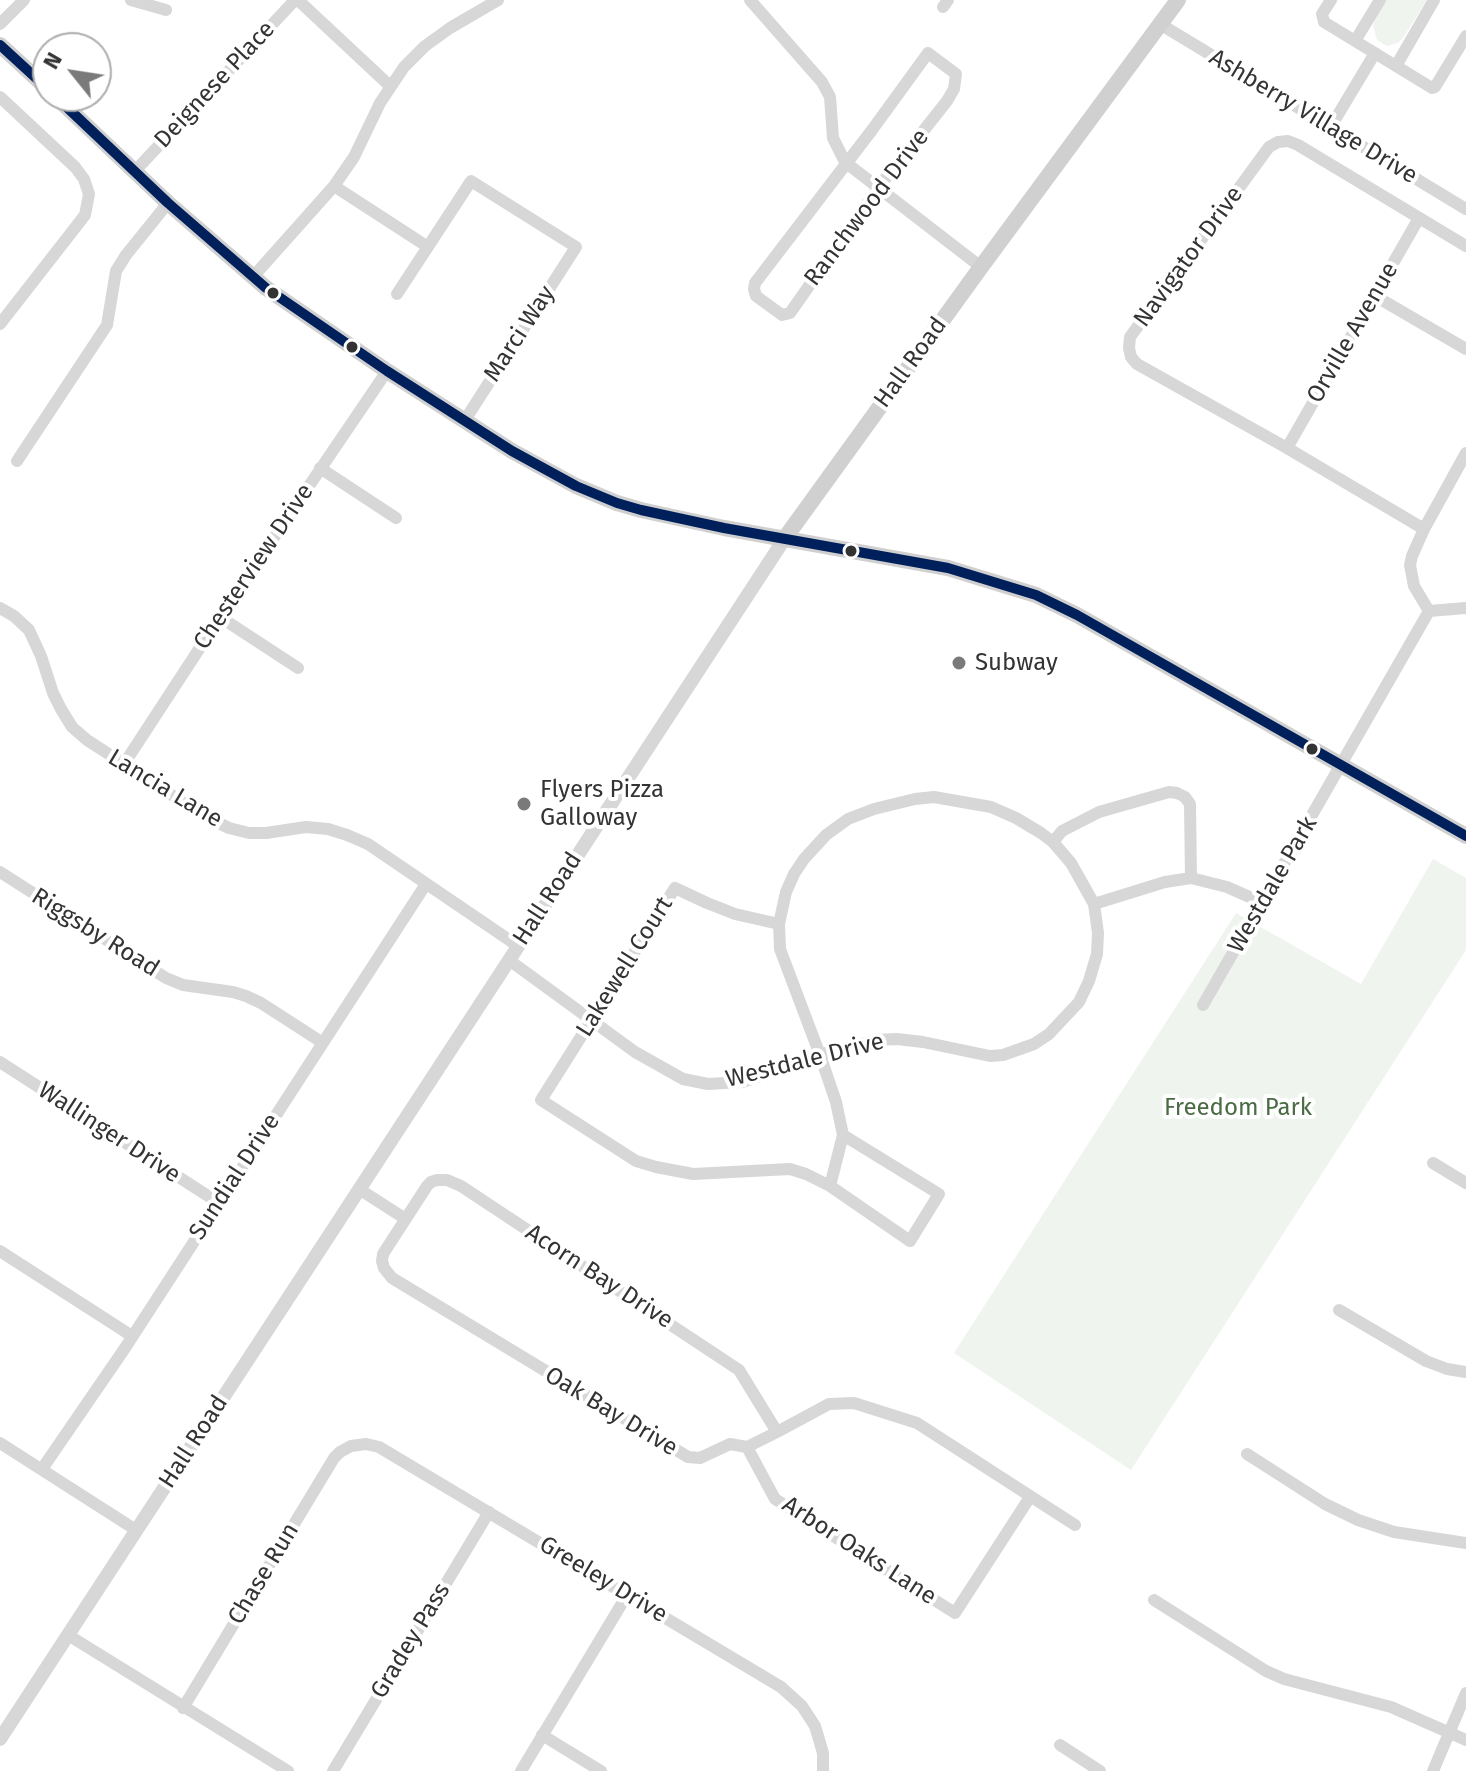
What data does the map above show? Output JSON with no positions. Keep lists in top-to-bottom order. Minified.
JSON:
{"streets":{"main road":["Hall Road"],"street":["Deignese Place","Ashberry Village Drive","Ranchwood Drive","Navigator Drive","Orville Avenue","Marci Way","Chesterview Drive","Lancia Lane","Westdale Park","Riggsby Road","Lakewell Court","Westdale Drive","Wallinger Drive","Sundial Drive","Acorn Bay Drive","Oak Bay Drive","Arbor Oaks Lane","Chase Run","Greeley Drive","Gradey Pass"]},"crossings":[["Ashberry Village Drive","Hall Road"],["Navigator Drive","Orville Avenue"],["Hall Road","Lancia Lane"],["Hall Road","Westdale Drive"],["Chesterview Drive","Lancia Lane"],["Lancia Lane","Sundial Drive"],["Riggsby Road","Sundial Drive"],["Lakewell Court","Westdale Drive"],["Wallinger Drive","Sundial Drive"],["Acorn Bay Drive","Oak Bay Drive"],["Oak Bay Drive","Arbor Oaks Lane"],["Chase Run","Greeley Drive"],["Greeley Drive","Gradey Pass"]],"parks":["Freedom Park"],"places":["Subway","Flyers Pizza Galloway"],"north":"top left"}
